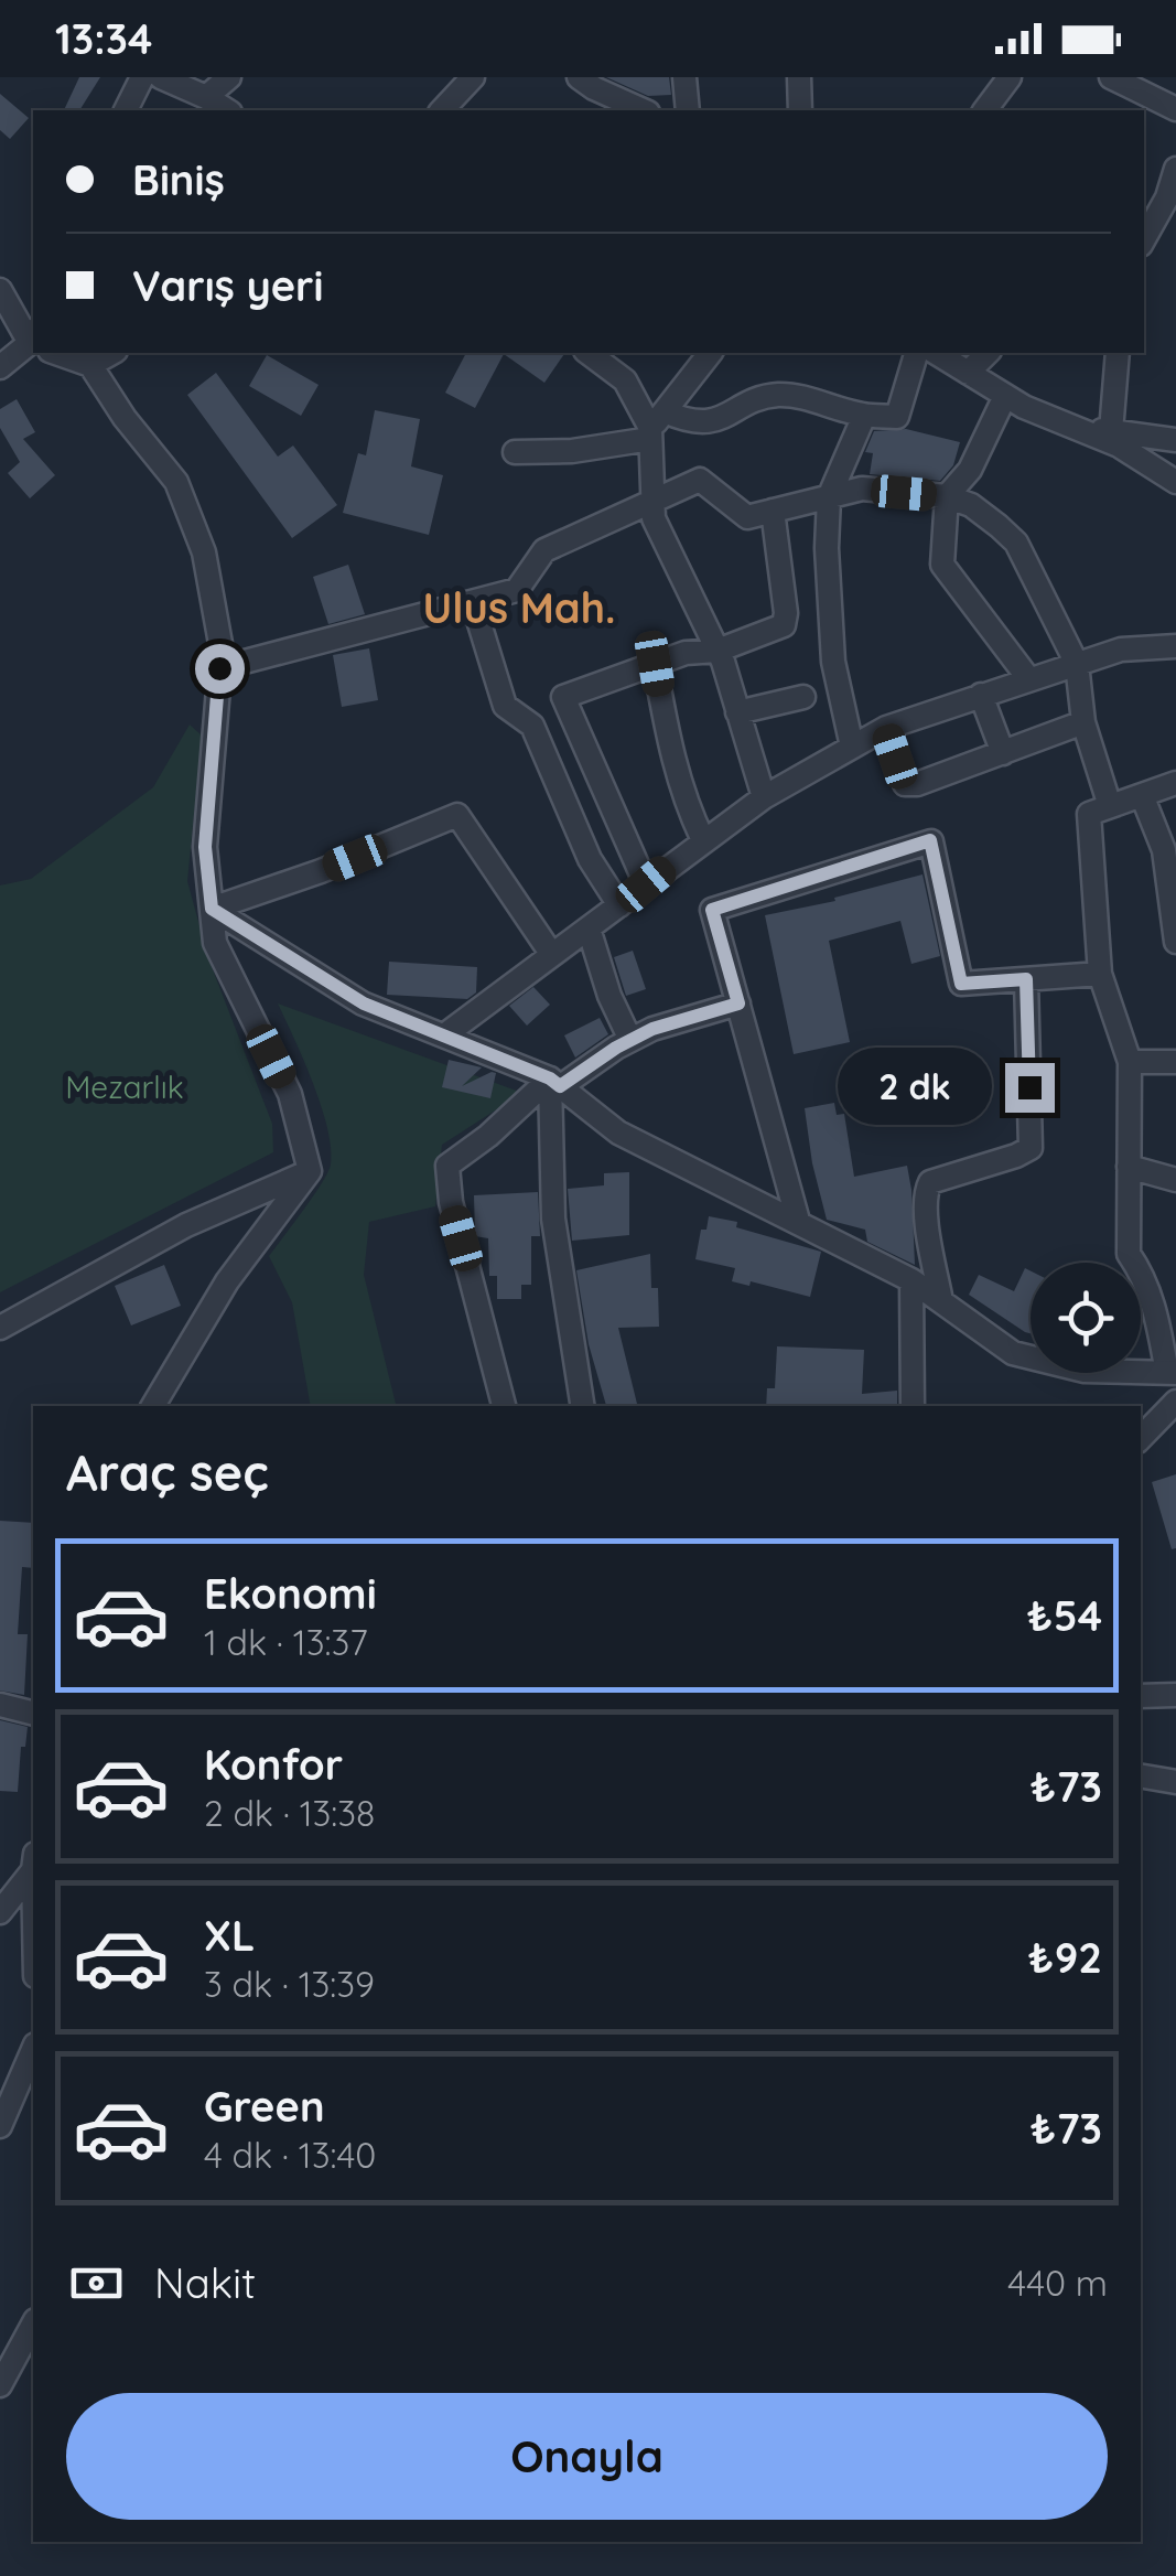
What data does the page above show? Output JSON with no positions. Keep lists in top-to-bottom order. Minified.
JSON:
{"districts":["Ulus Mah."],"parks":["Mezarlık"],"page":{"status":"13:34","banner":["Biniş","Varış yeri"],"bubble":"2 dk","heading":"Araç seç","list":[{"name":"Ekonomi","note":"1 dk · 13:37","value":"₺54"},{"name":"Konfor","note":"2 dk · 13:38","value":"₺73"},{"name":"XL","note":"3 dk · 13:39","value":"₺92"},{"name":"Green","note":"4 dk · 13:40","value":"₺73"}],"pay":["Nakit","440 m"],"buttons":"Onayla"}}
